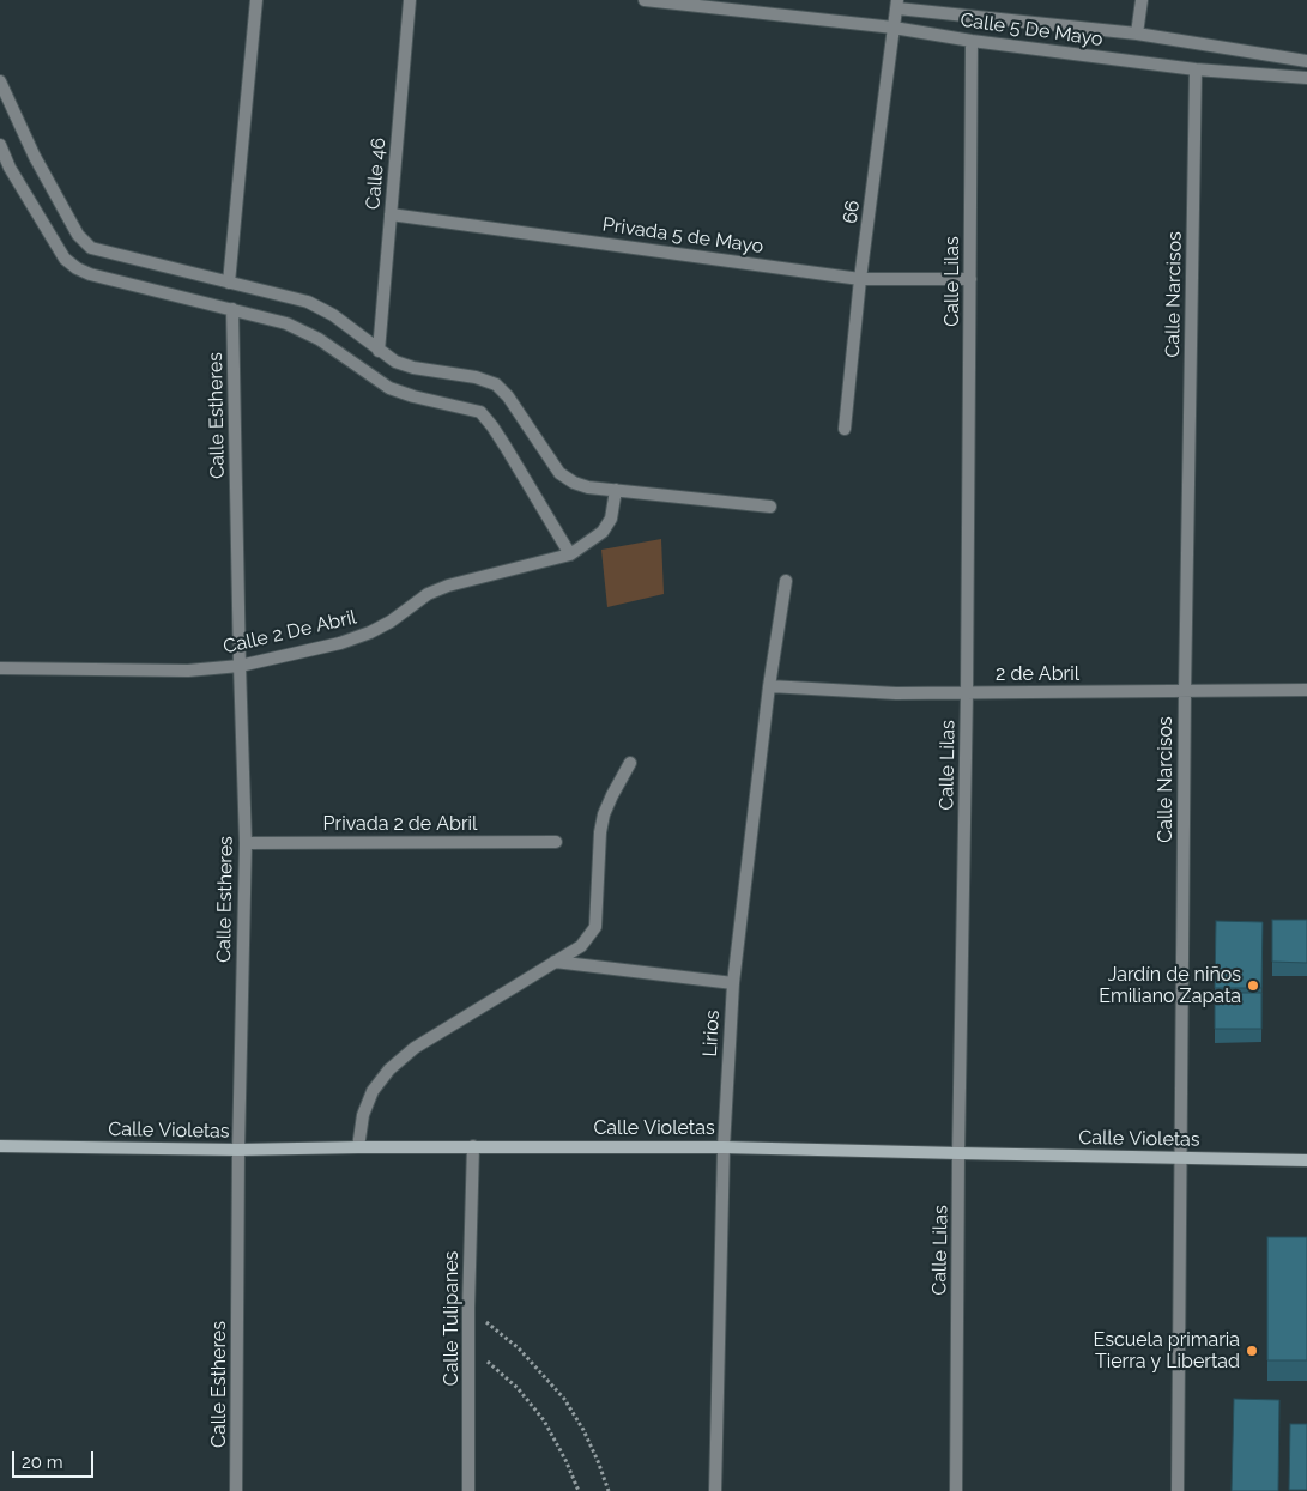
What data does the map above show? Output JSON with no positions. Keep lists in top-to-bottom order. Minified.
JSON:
{"streets":{"street":["Calle 5 De Mayo","Calle 46","66","Privada 5 de Mayo","Calle Lilas","Calle Narcisos","Calle Estheres","Calle 2 De Abril","2 de Abril","Privada 2 de Abril","Lirios","Calle Violetas","Calle Tulipanes"]},"crossings":[["Calle 5 De Mayo","66"],["Calle 5 De Mayo","Calle Lilas"],["Calle 5 De Mayo","Calle Narcisos"],["Calle 46","Privada 5 de Mayo"],["66","Privada 5 de Mayo"],["Privada 5 de Mayo","Calle Lilas"],["Calle Lilas","2 de Abril"],["Calle Lilas","Calle Violetas"],["Calle Narcisos","2 de Abril"],["Calle Narcisos","Calle Violetas"],["Calle Estheres","Calle 2 De Abril"],["Calle Estheres","Privada 2 de Abril"],["Calle Estheres","Calle Violetas"],["2 de Abril","Lirios"],["Lirios","Calle Violetas"],["Calle Violetas","Calle Tulipanes"]],"places":["Jardín de niños Emiliano Zapata","Escuela primaria Tierra y Libertad"],"scale_bar":"20 m"}
